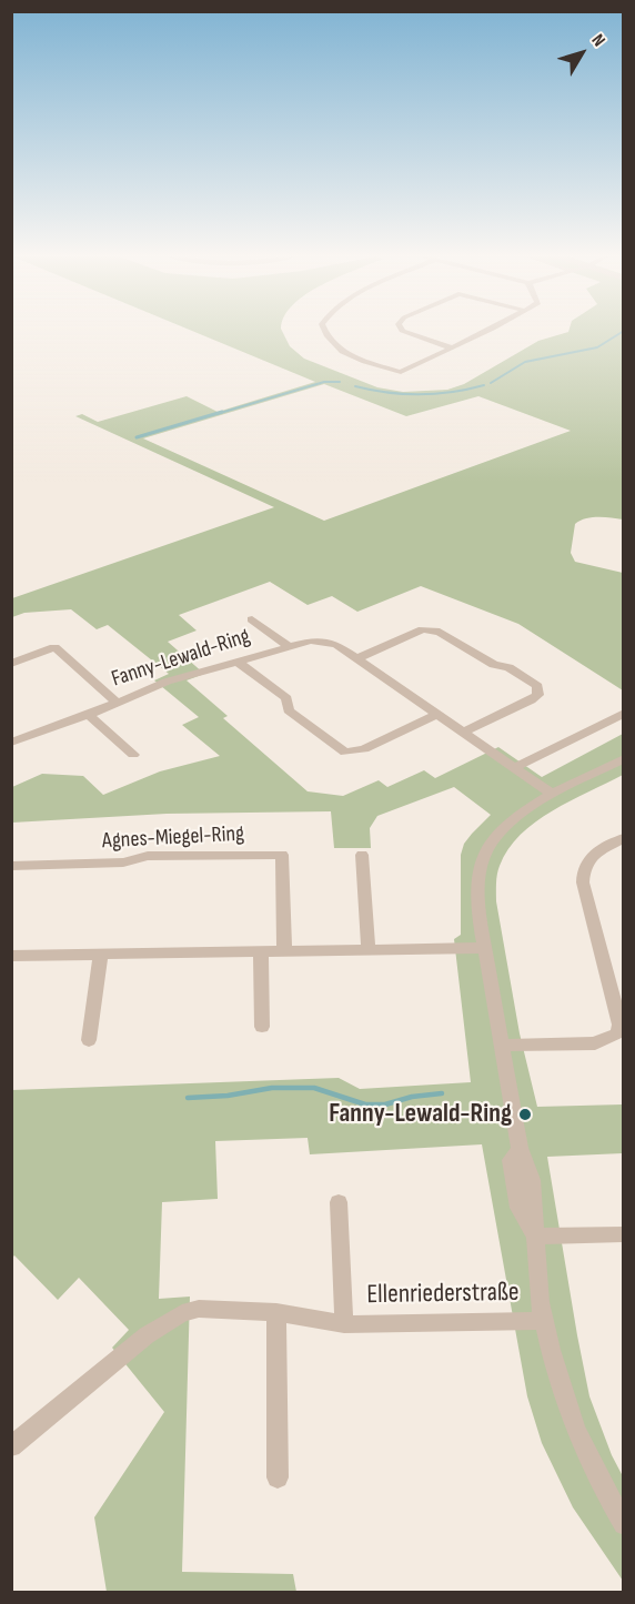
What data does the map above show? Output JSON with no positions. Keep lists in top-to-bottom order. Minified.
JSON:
{"streets":{"street":["Fanny-Lewald-Ring","Agnes-Miegel-Ring","Ellenriederstraße"]},"places":["Fanny-Lewald-Ring"],"north":"top right"}
